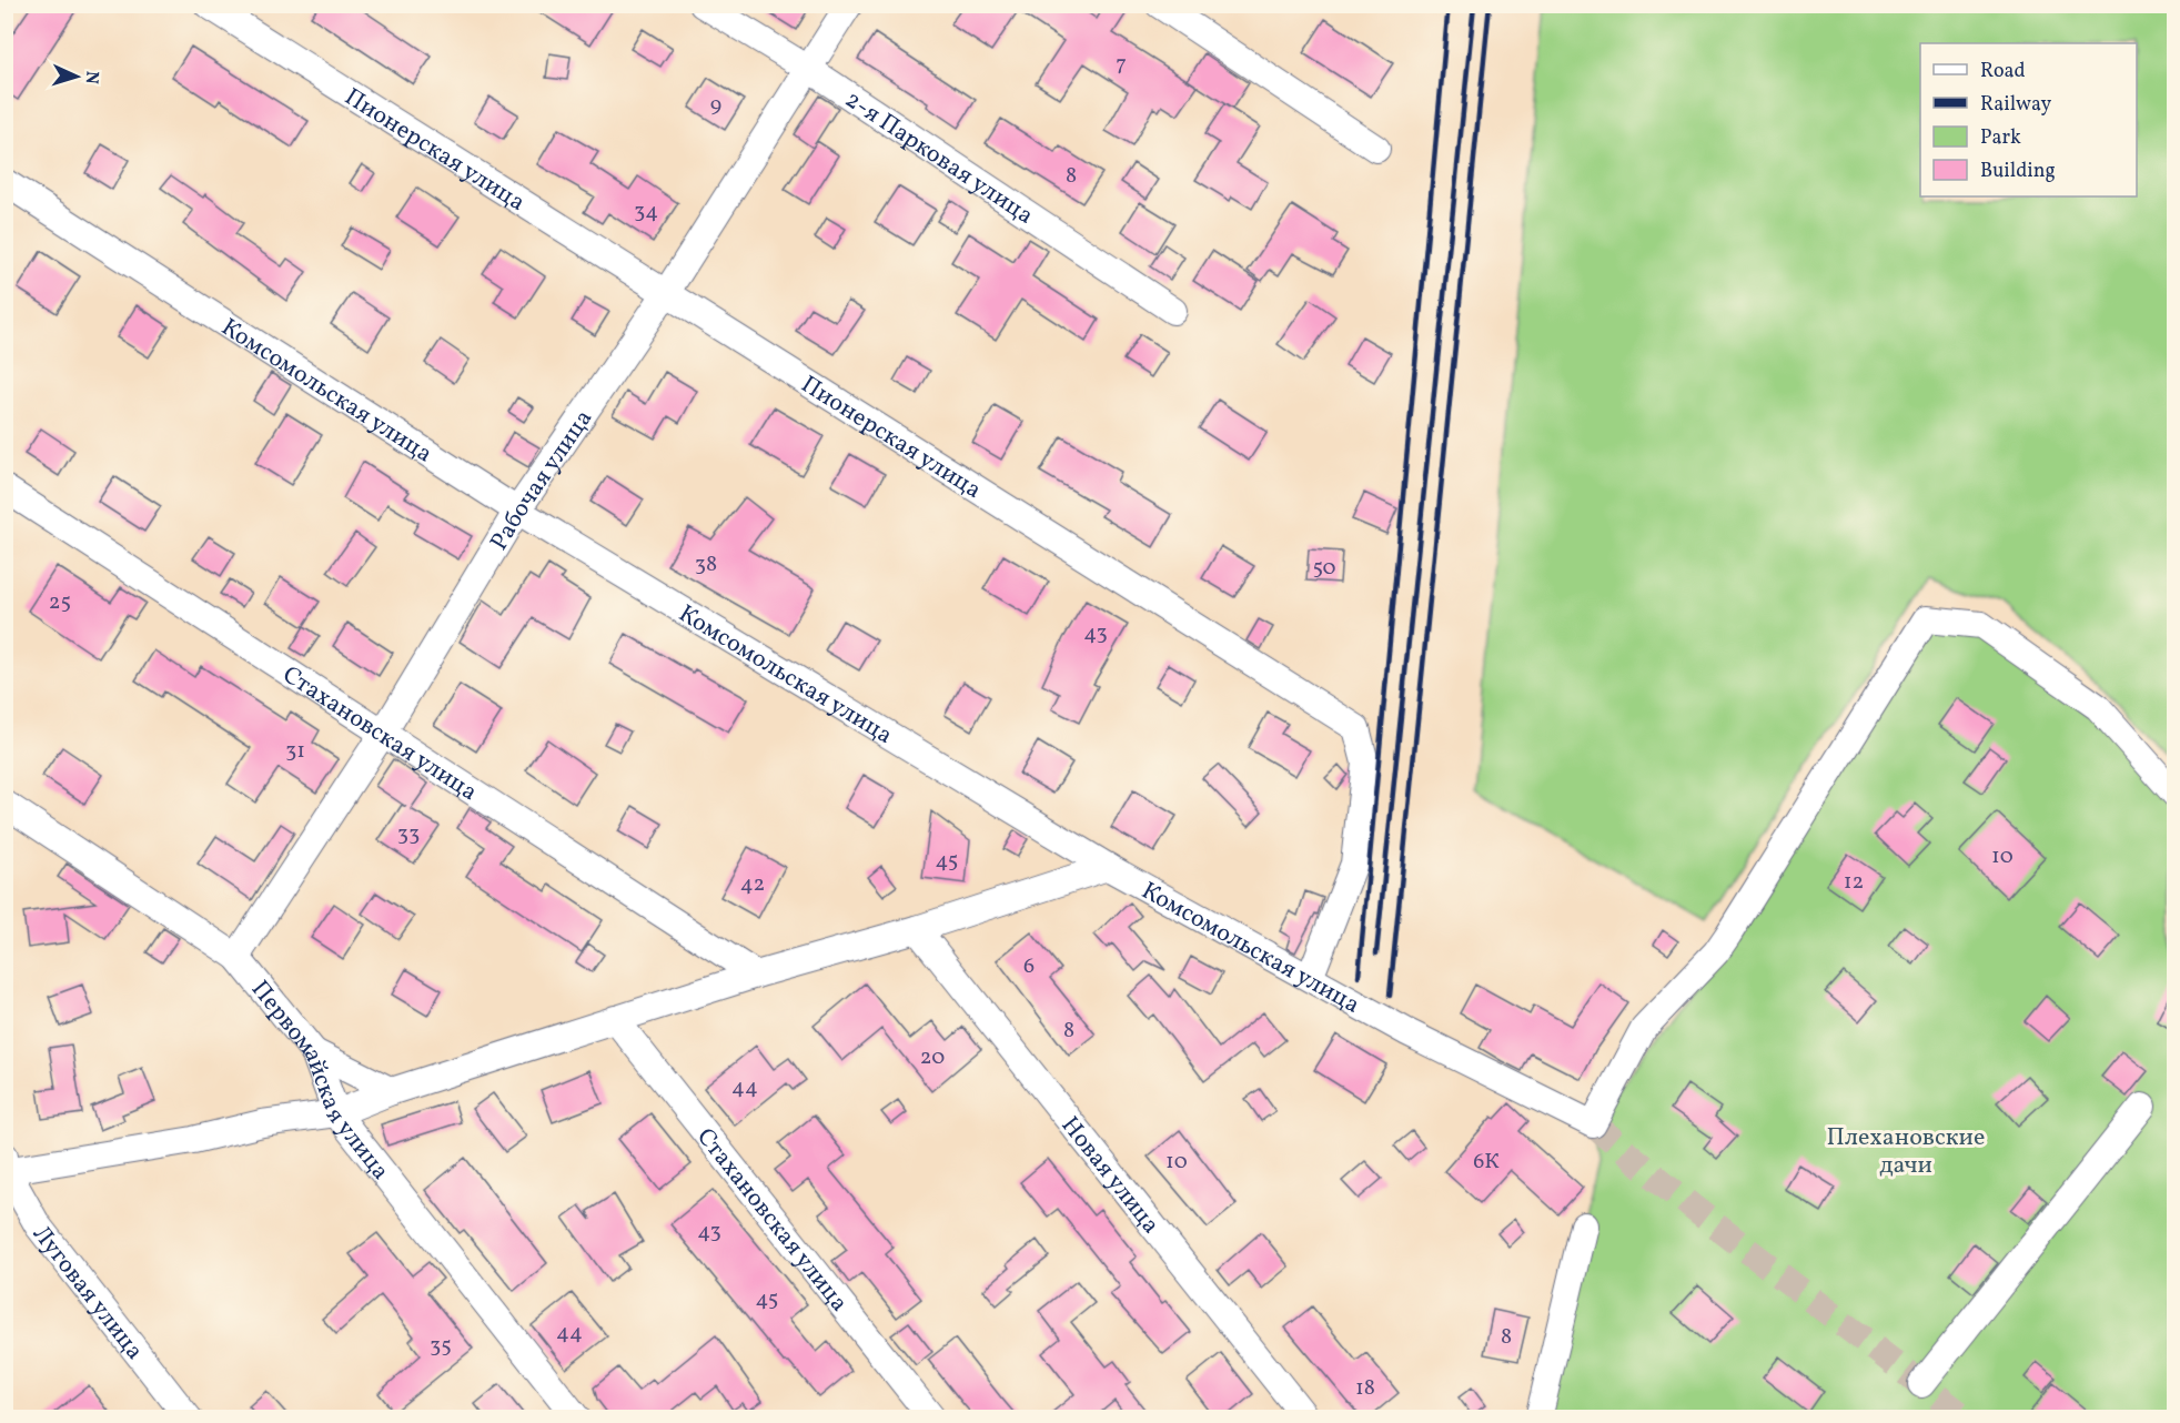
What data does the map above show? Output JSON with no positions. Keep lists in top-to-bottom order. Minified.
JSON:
{"streets":{"street":["Пионерская улица","2-я Парковая улица","Комсомольская улица","Рабочая улица","Стахановская улица","Первомайская улица","Новая улица","Луговая улица"]},"crossings":[["Пионерская улица","Комсомольская улица"],["Пионерская улица","Рабочая улица"],["2-я Парковая улица","Рабочая улица"],["Комсомольская улица","Рабочая улица"],["Рабочая улица","Стахановская улица"],["Рабочая улица","Первомайская улица"]],"parks":["Плехановские дачи"],"house_numbers":["7","9","8","34","38","50","25","43","31","33","10","45","12","42","6","8","20","44","10","6К","43","45","44","8","35","18"],"legend":["Road","Railway","Park","Building"],"north":"right"}
